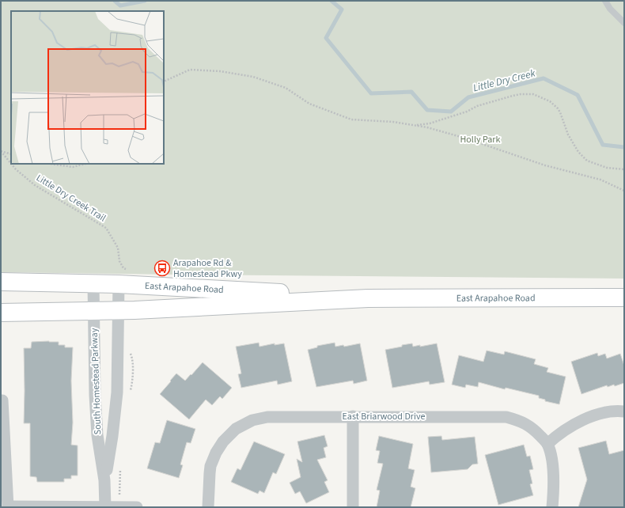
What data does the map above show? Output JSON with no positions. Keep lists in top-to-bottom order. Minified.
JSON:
{"streets":{"main road":["East Arapahoe Road"],"street":["South Homestead Parkway","East Briarwood Drive"],"path":["Little Dry Creek Trail"]},"crossings":[["Little Dry Creek Trail","East Arapahoe Road"],["Little Dry Creek Trail","South Homestead Parkway"],["East Arapahoe Road","South Homestead Parkway"]],"water":["Little Dry Creek"],"parks":["Holly Park"],"places":{"bus stop":["Arapahoe Rd & Homestead Pkwy"]}}
